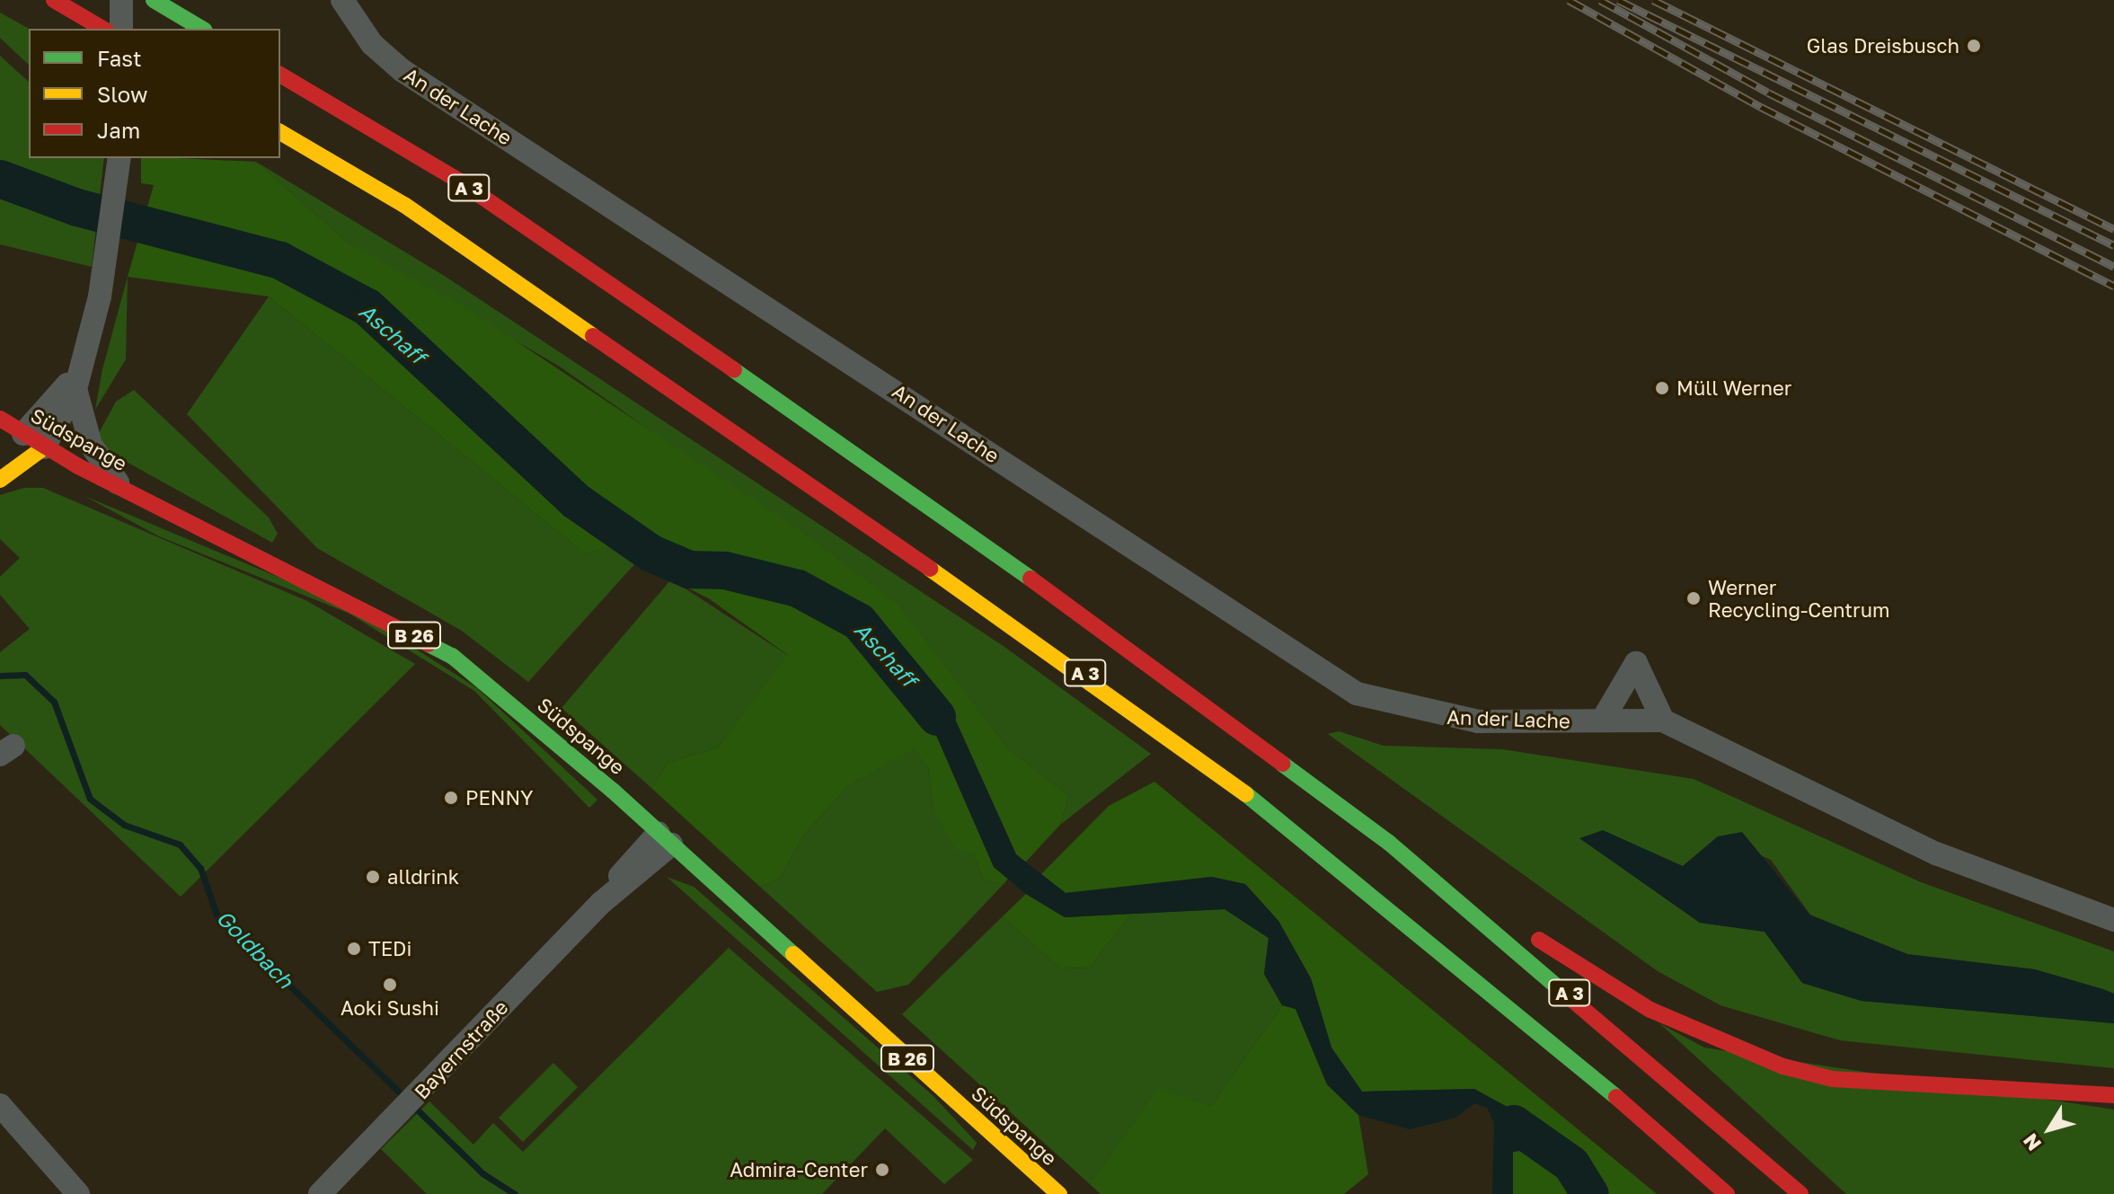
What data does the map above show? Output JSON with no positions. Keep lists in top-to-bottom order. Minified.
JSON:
{"streets":{"main road":["A 3","Südspange","B 26"],"street":["An der Lache","Bayernstraße"]},"crossings":[["Südspange","Bayernstraße"]],"water":["Aschaff","Goldbach"],"places":["Glas Dreisbusch","Müll Werner","Werner Recycling-Centrum","PENNY","alldrink","TEDi","Aoki Sushi","Admira-Center"],"legend":["Fast","Slow","Jam"],"north":"bottom left"}
